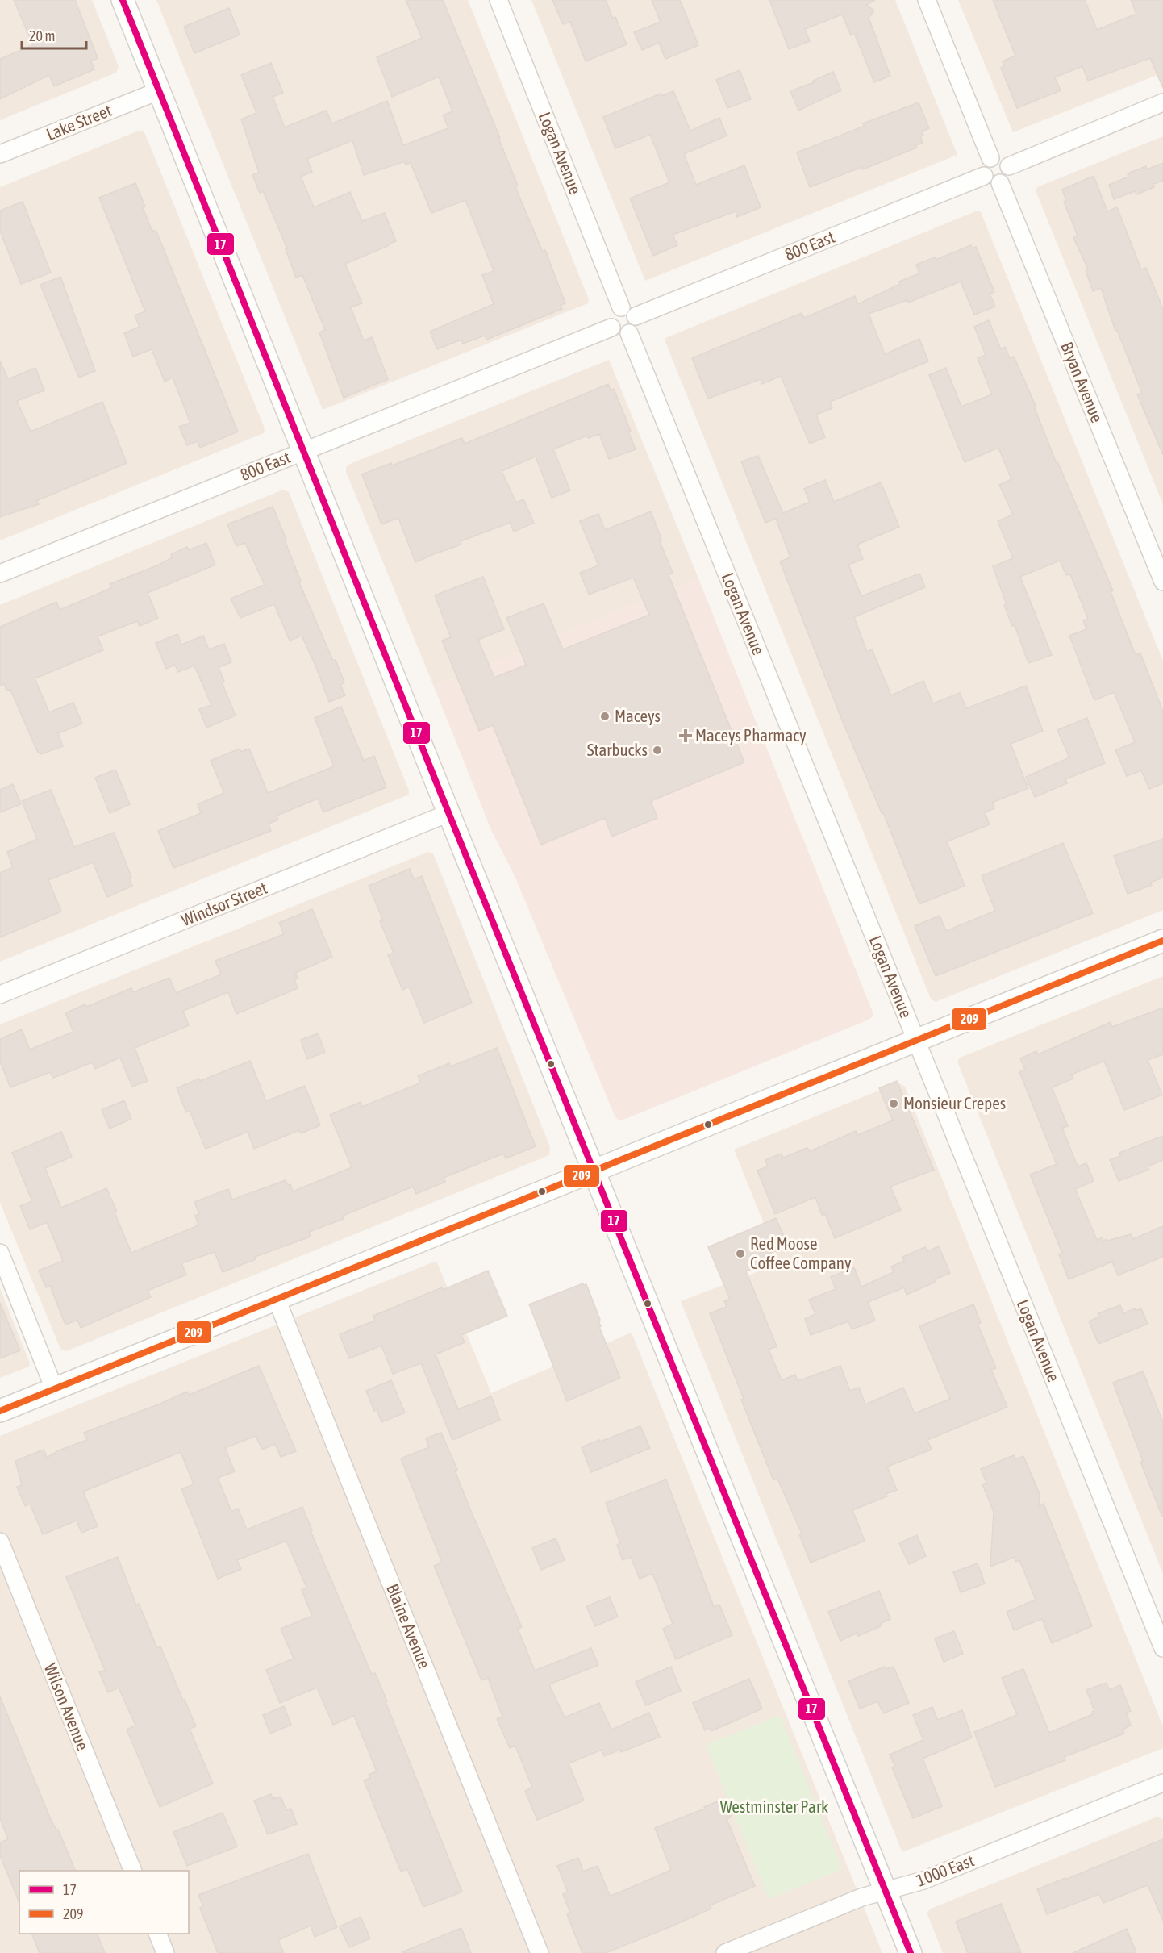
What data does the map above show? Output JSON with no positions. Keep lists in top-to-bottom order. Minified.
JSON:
{"streets":{"street":["Lake Street","Logan Avenue","800 East","Bryan Avenue","Windsor Street","Blaine Avenue","Wilson Avenue","1000 East"]},"crossings":[["Logan Avenue","800 East"],["800 East","Bryan Avenue"]],"parks":["Westminster Park"],"places":{"other":["Maceys","Starbucks","Monsieur Crepes","Red Moose Coffee Company"],"health":["Maceys Pharmacy"]},"lines":["transit line 17","transit line 209"],"legend":["17","209"],"scale_bar":"20 m"}
